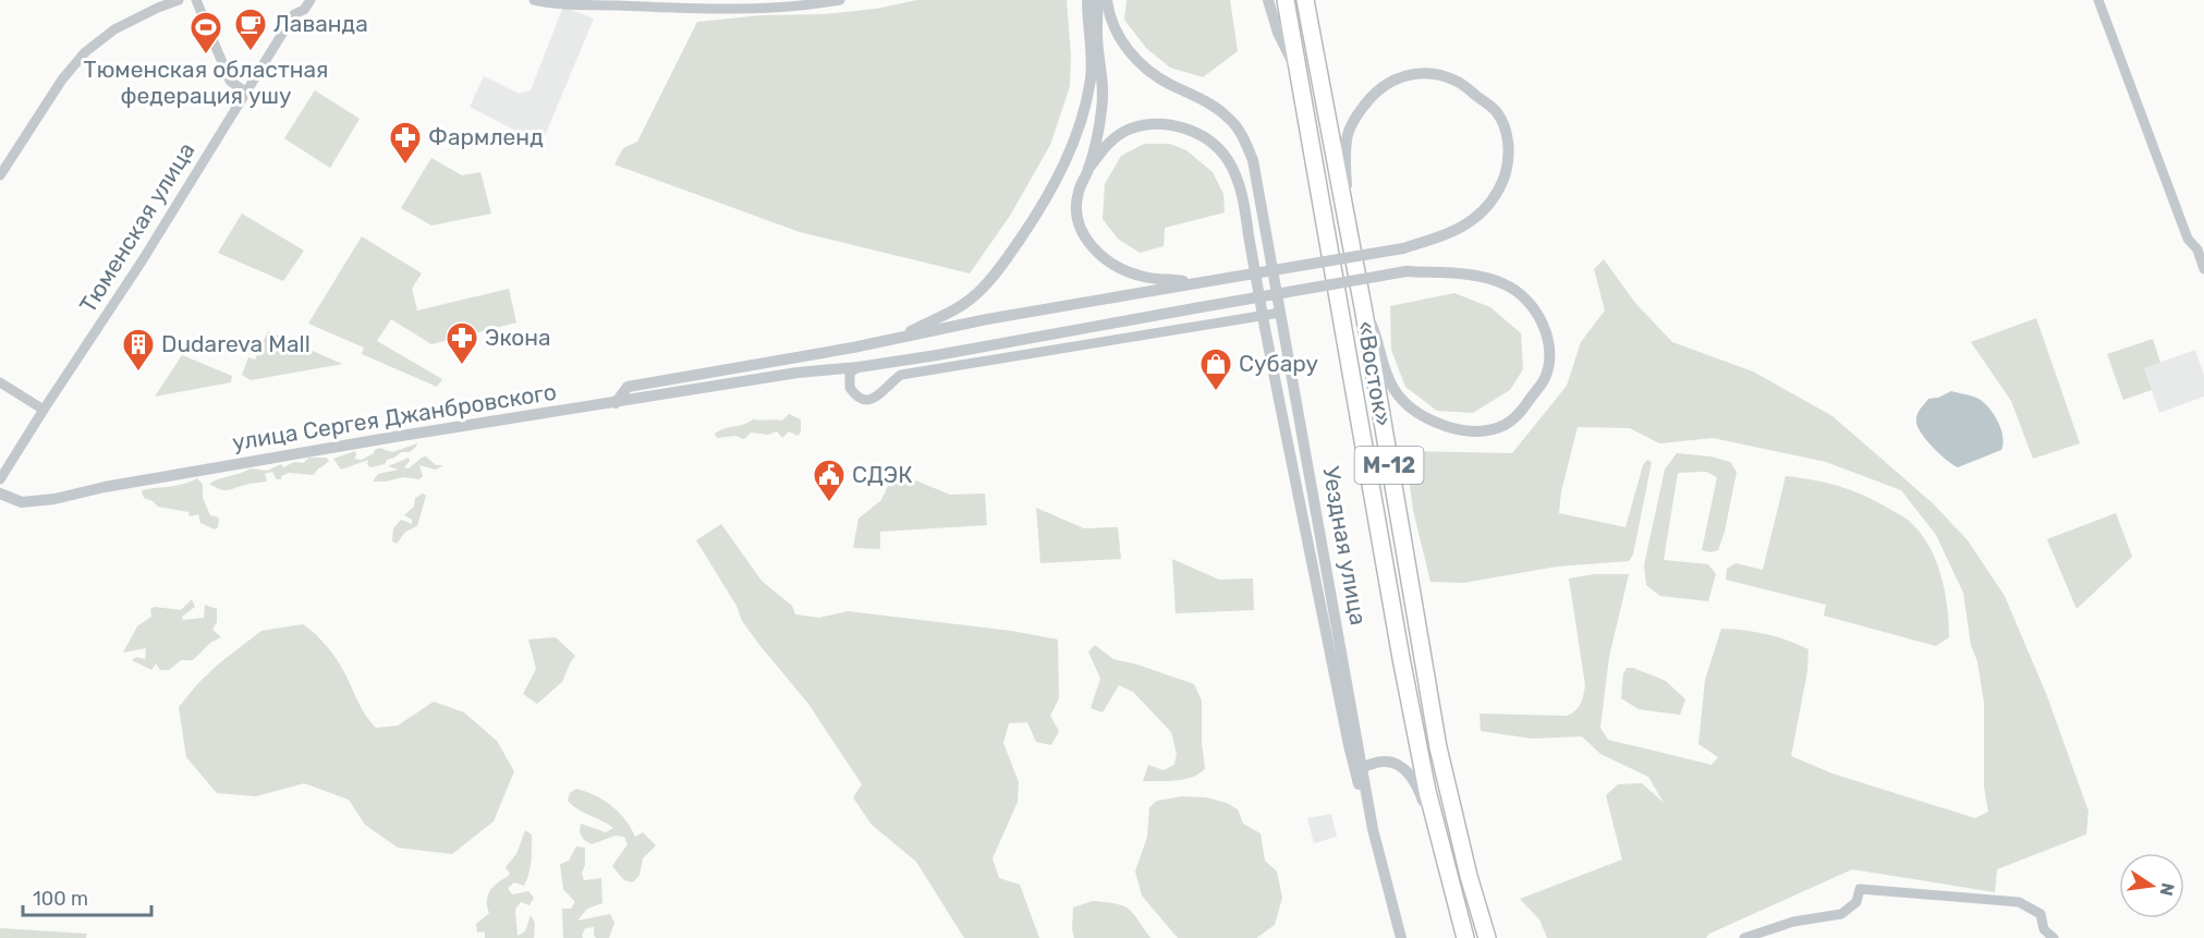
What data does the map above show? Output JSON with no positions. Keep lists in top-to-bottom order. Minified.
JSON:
{"streets":{"highway":["«Восток»","М-12"],"street":["Тюменская улица","улица Сергея Джанбровского","Уездная улица"]},"crossings":[["«Восток»","улица Сергея Джанбровского"]],"places":{"cafe":["Лаванда"],"sports":["Тюменская областная федерация ушу"],"pharmacy":["Фармленд","Экона"],"building":["Dudareva Mall"],"shop":["Субару"],"public building":["СДЭК"]},"scale_bar":"100 m","north":"right"}
